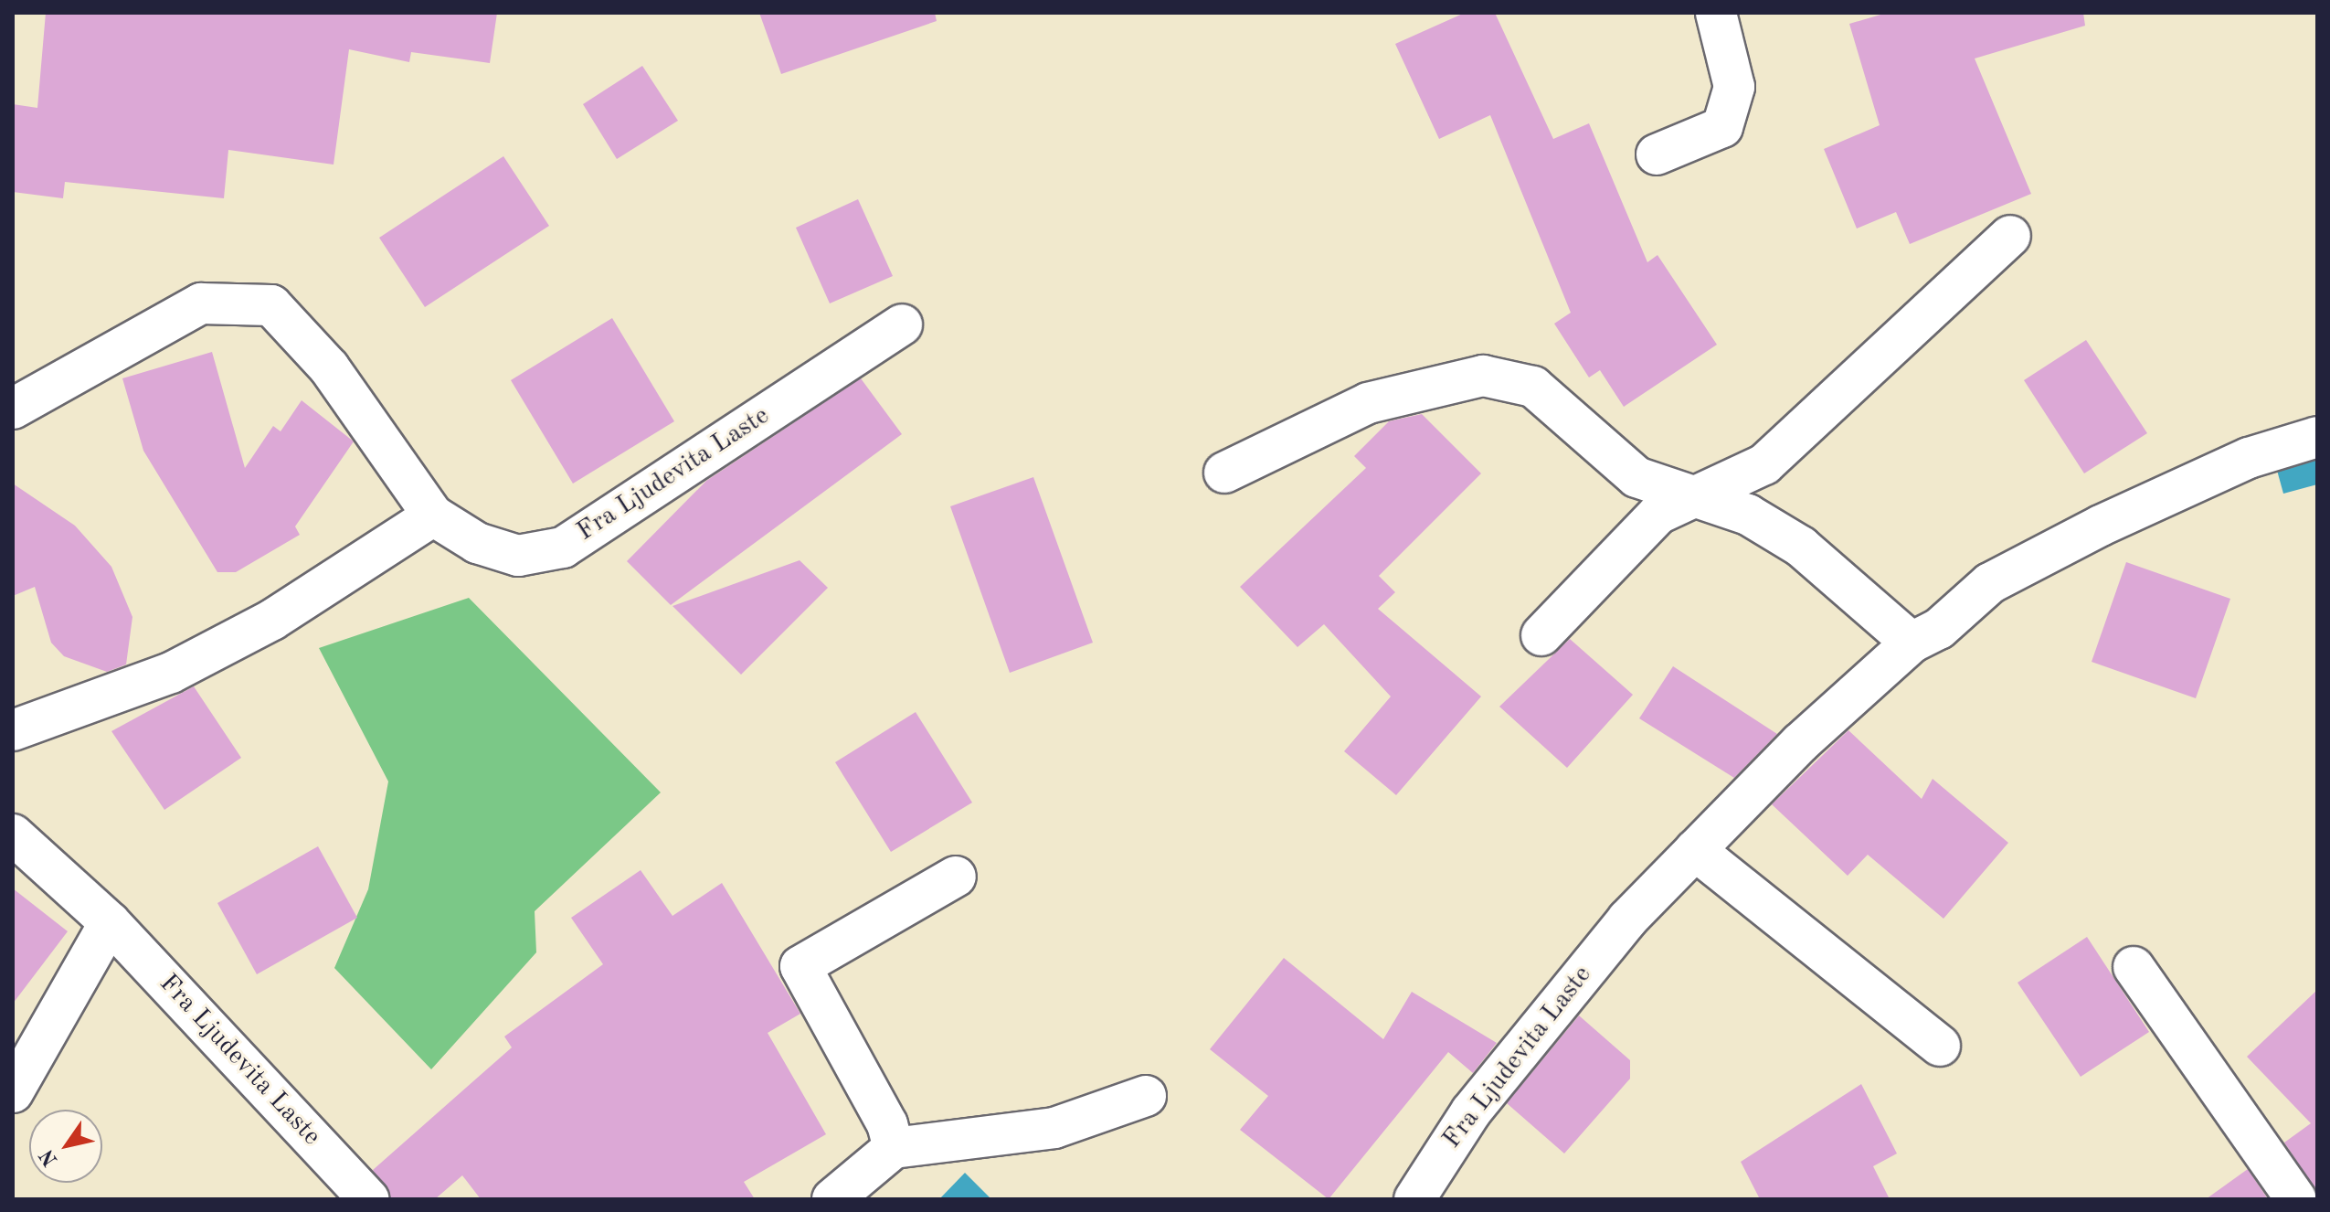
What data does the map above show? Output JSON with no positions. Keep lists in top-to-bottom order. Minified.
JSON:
{"streets":{"street":["Fra Ljudevita Laste"]},"north":"bottom left"}
